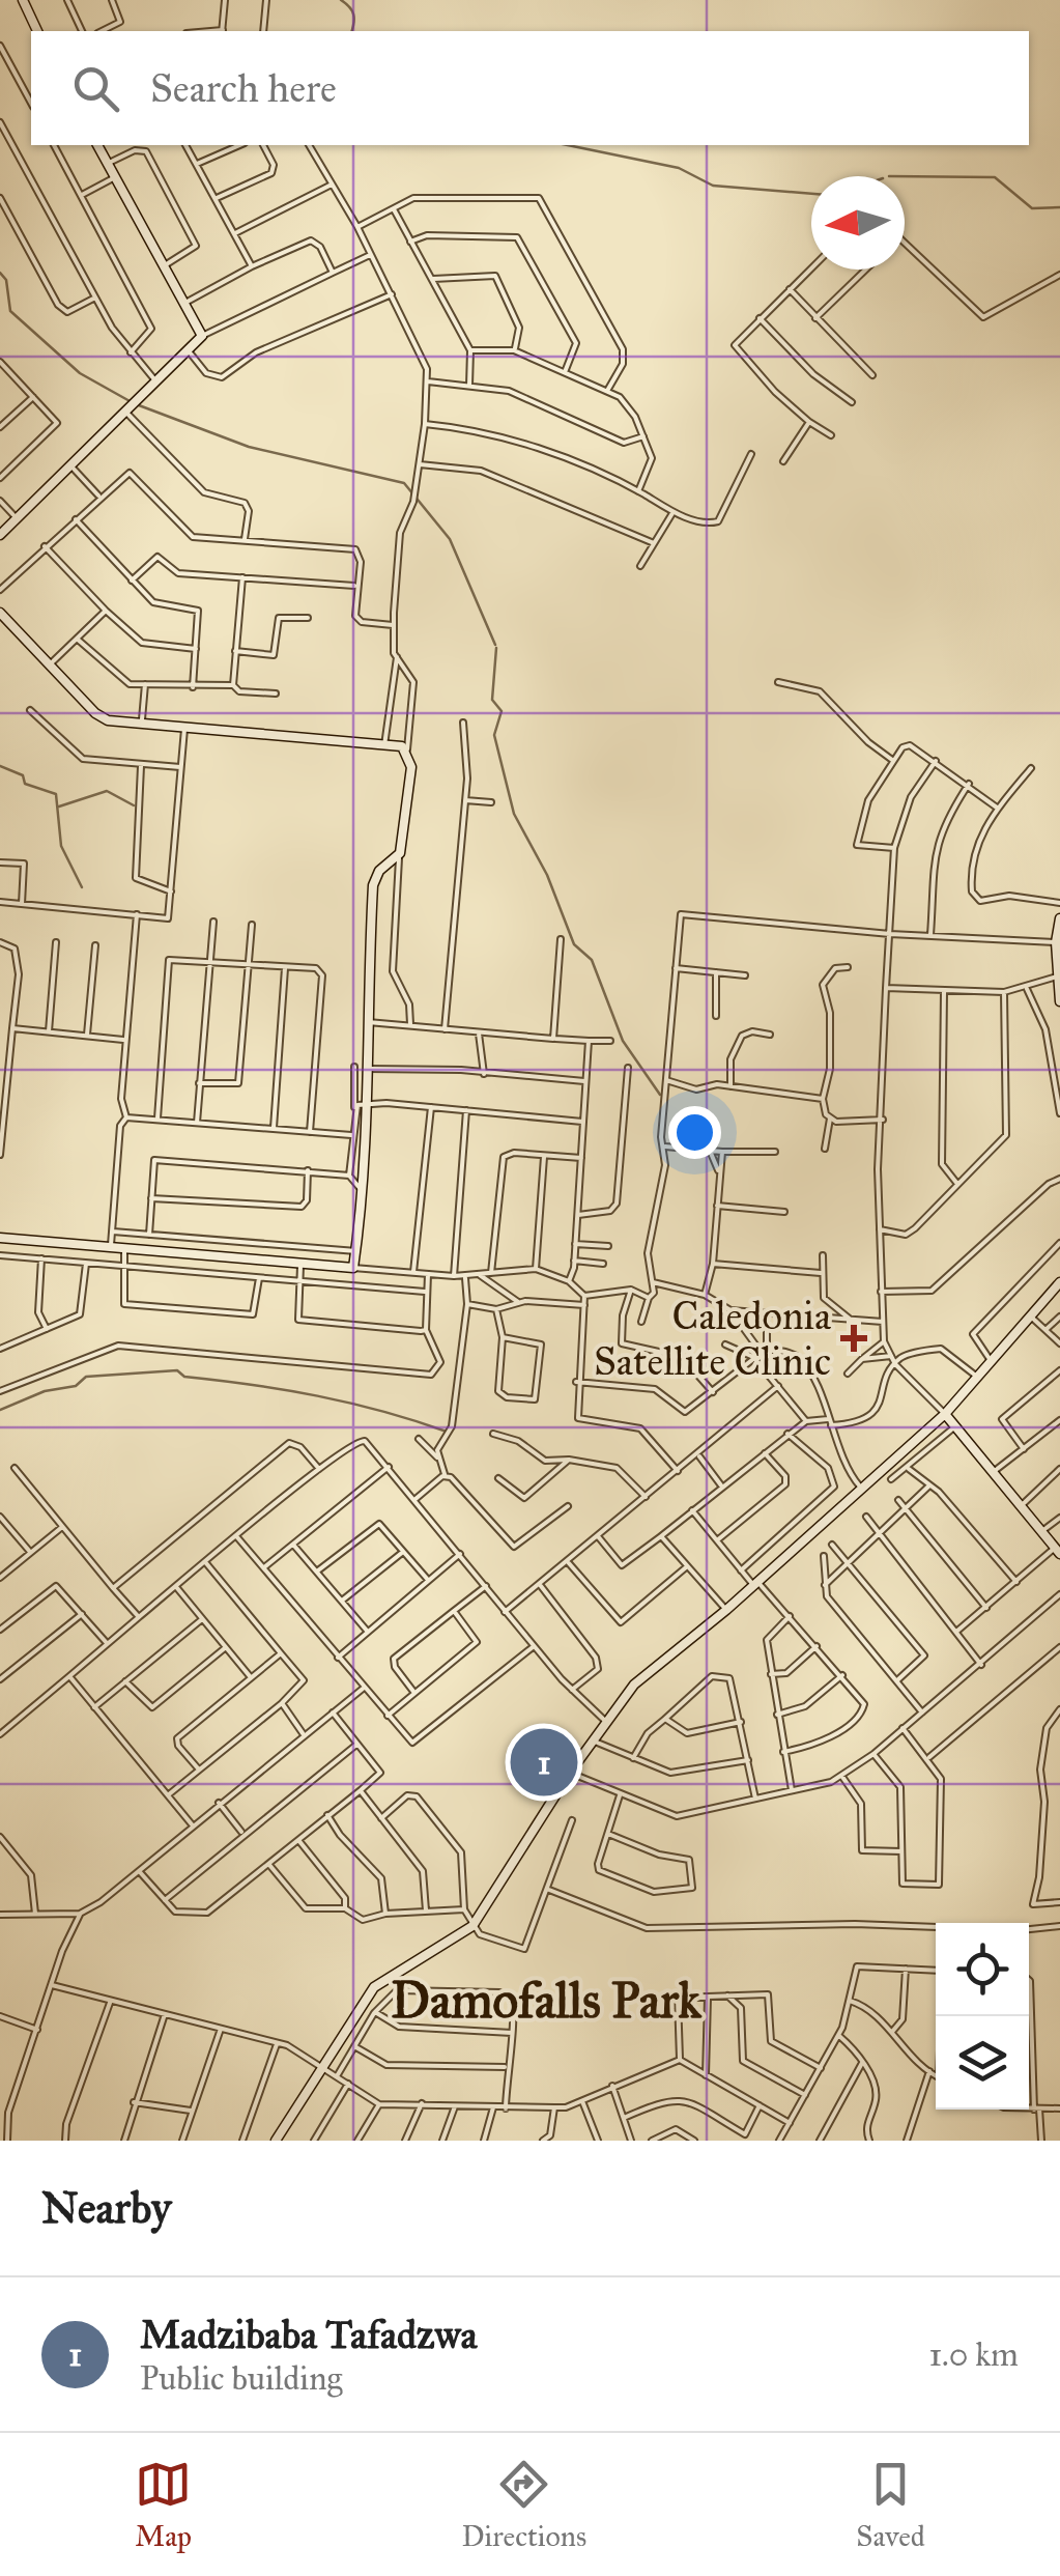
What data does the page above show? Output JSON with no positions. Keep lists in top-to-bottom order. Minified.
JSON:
{"districts":["Damofalls Park"],"places":{"health":["Caledonia Satellite Clinic"]},"north":"left","page":{"search":"Search here","pins":"1","heading":"Nearby","list":[{"mark":"1","name":"Madzibaba Tafadzwa","note":"Public building","value":"1.0 km"}],"nav":["Map","Directions","Saved"]}}
